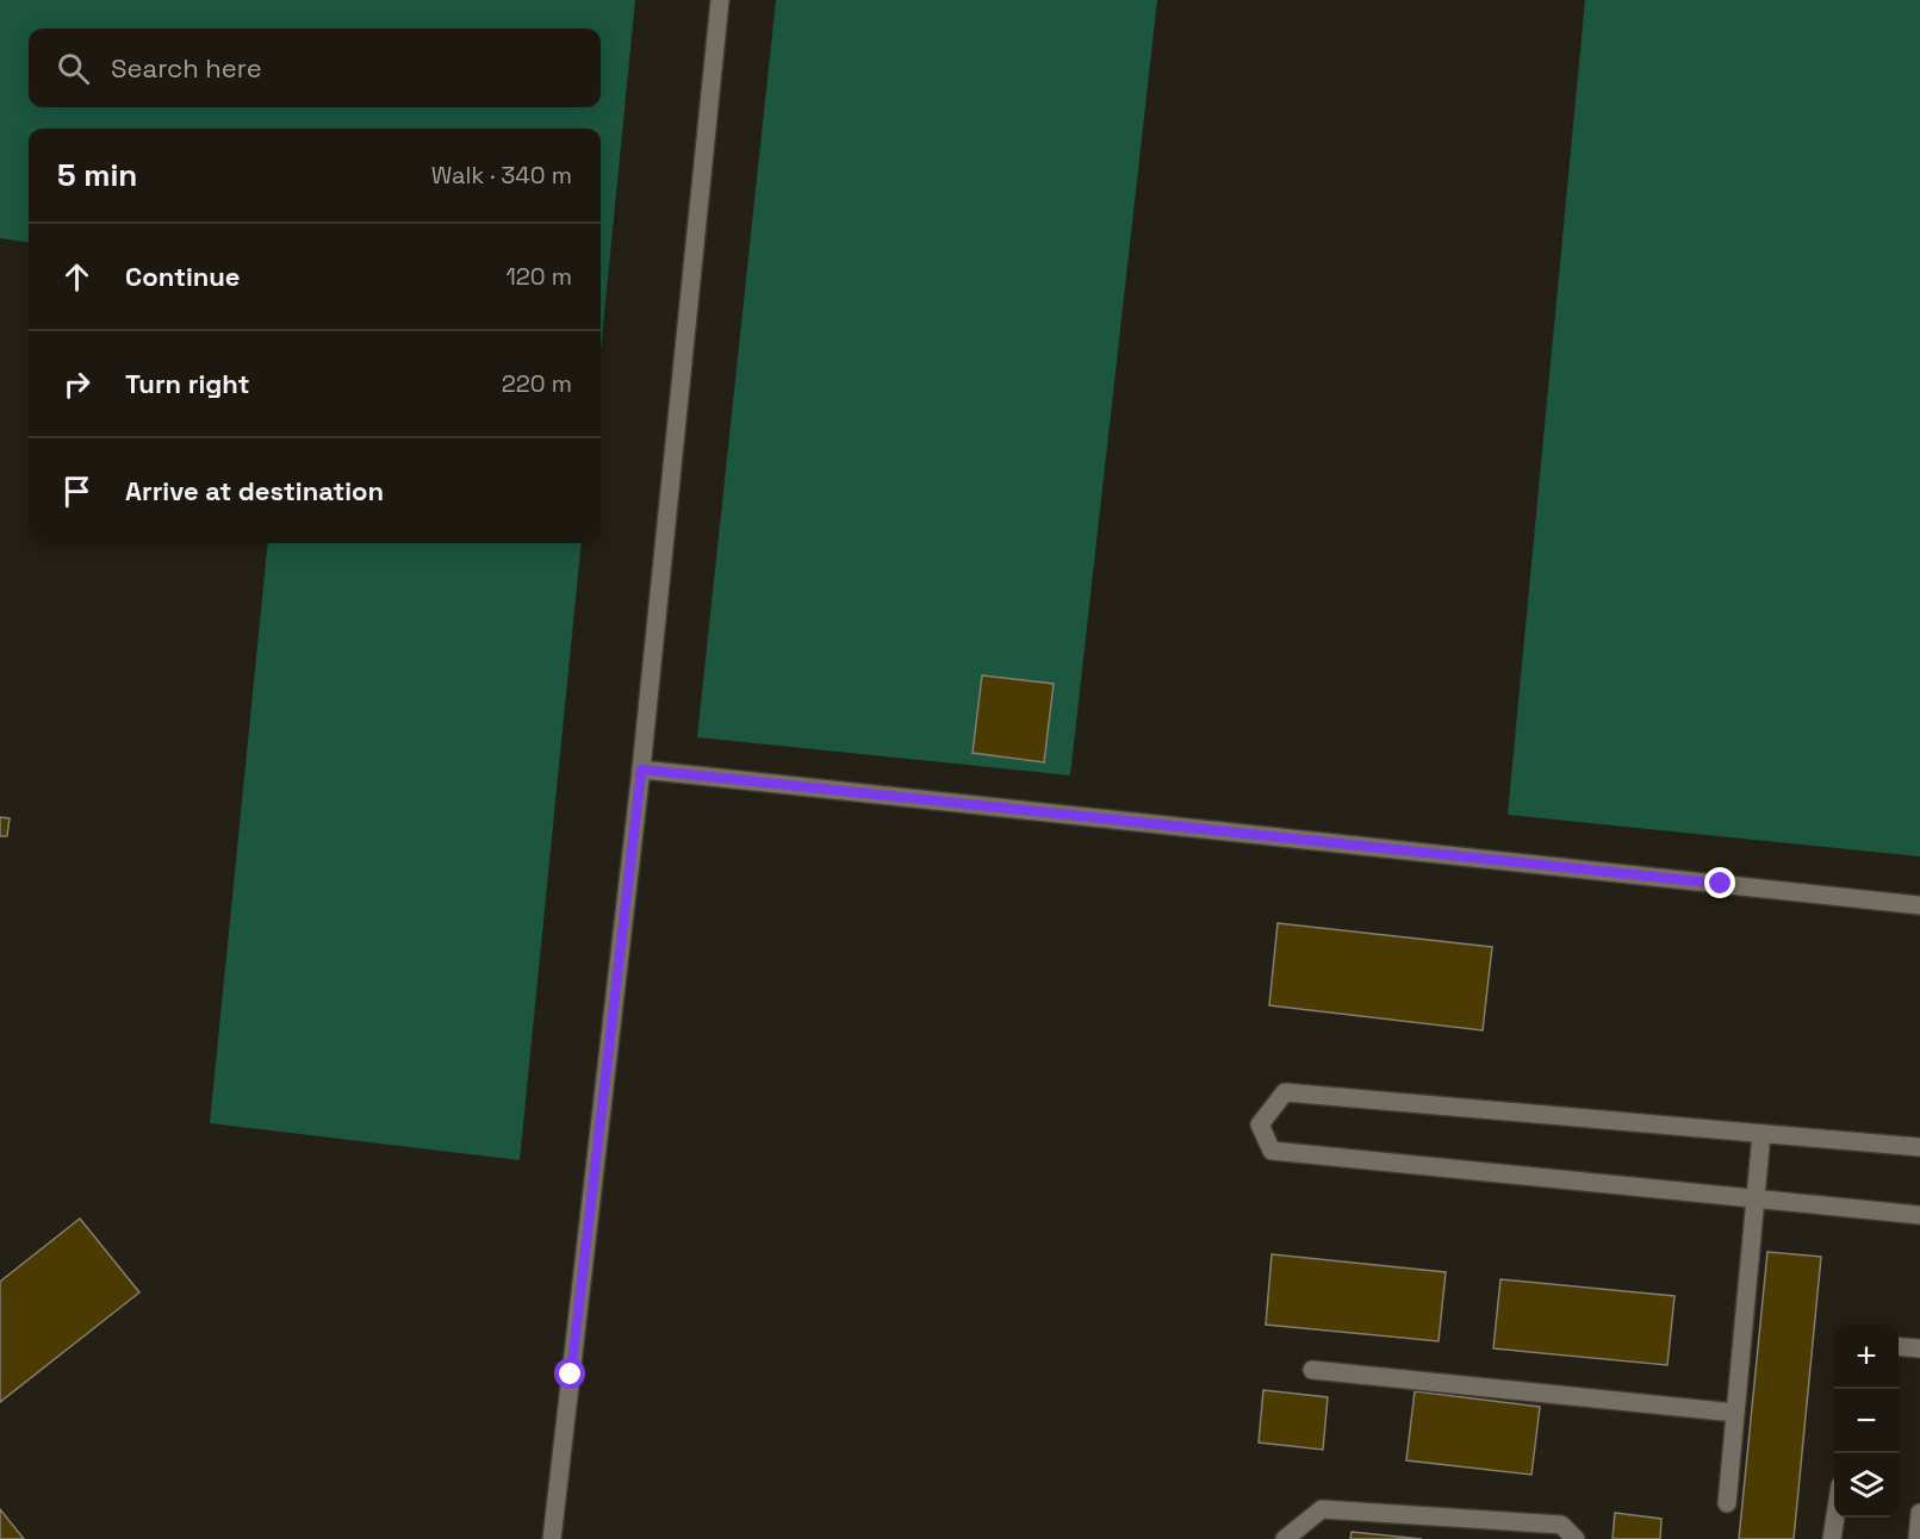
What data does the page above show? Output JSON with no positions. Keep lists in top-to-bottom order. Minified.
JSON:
{"page":{"search":"Search here","heading":["5 min","Walk · 340 m"],"list":[["Continue","120 m"],["Turn right","220 m"],"Arrive at destination"],"map_buttons":["+","−"]}}
